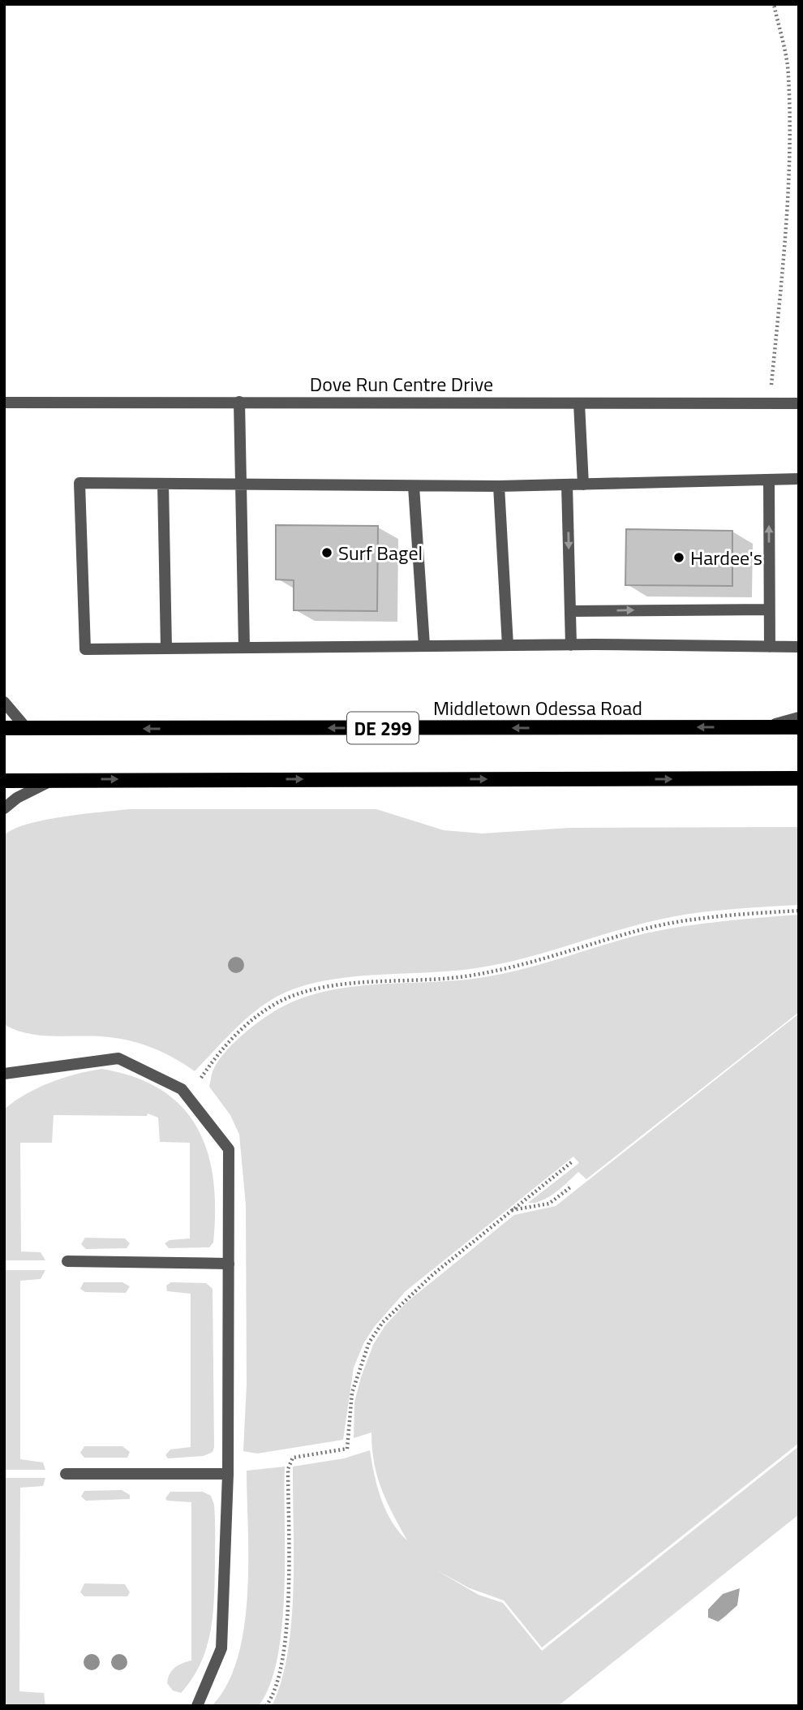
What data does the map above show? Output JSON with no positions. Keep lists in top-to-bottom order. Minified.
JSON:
{"streets":{"main road":["Middletown Odessa Road","DE 299"],"street":["Dove Run Centre Drive"]},"places":["Surf Bagel","Hardee's"]}
